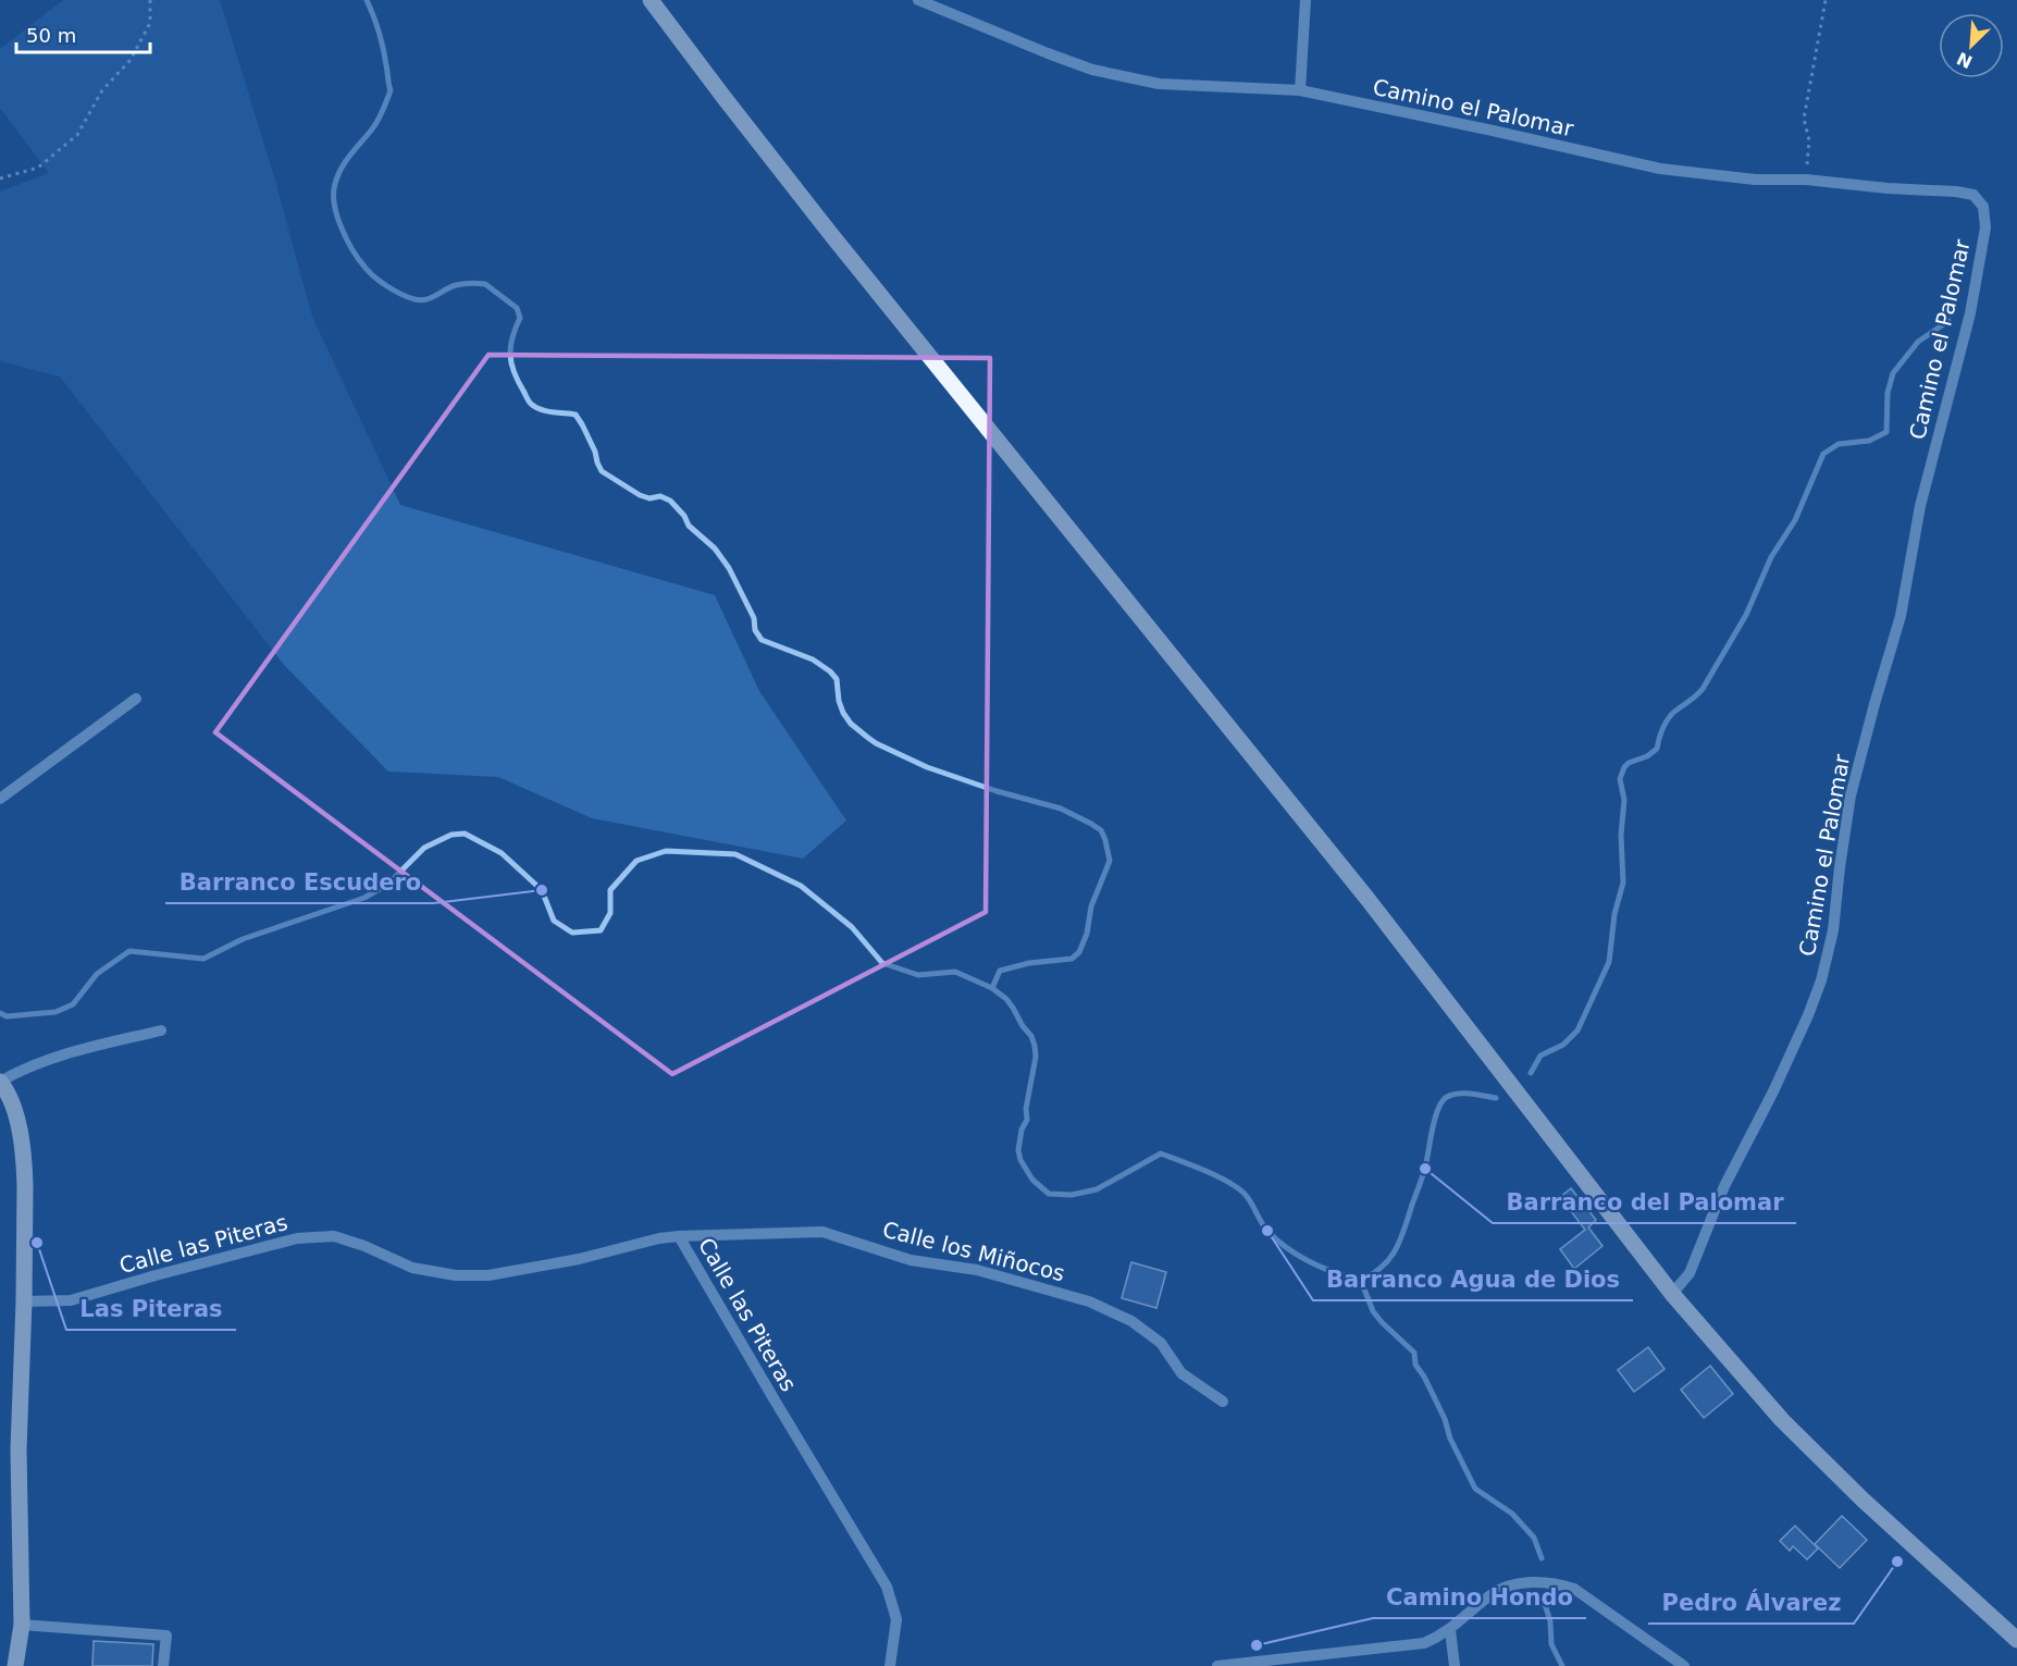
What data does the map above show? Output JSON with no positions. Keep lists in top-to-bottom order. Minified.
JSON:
{"streets":{"street":["Camino el Palomar","Calle las Piteras","Calle los Miñocos"]},"crossings":[["Calle las Piteras","Calle los Miñocos"]],"places":["Barranco Escudero","Barranco del Palomar","Barranco Agua de Dios","Las Piteras","Pedro Álvarez","Camino Hondo"],"scale_bar":"50 m","north":"bottom left"}
